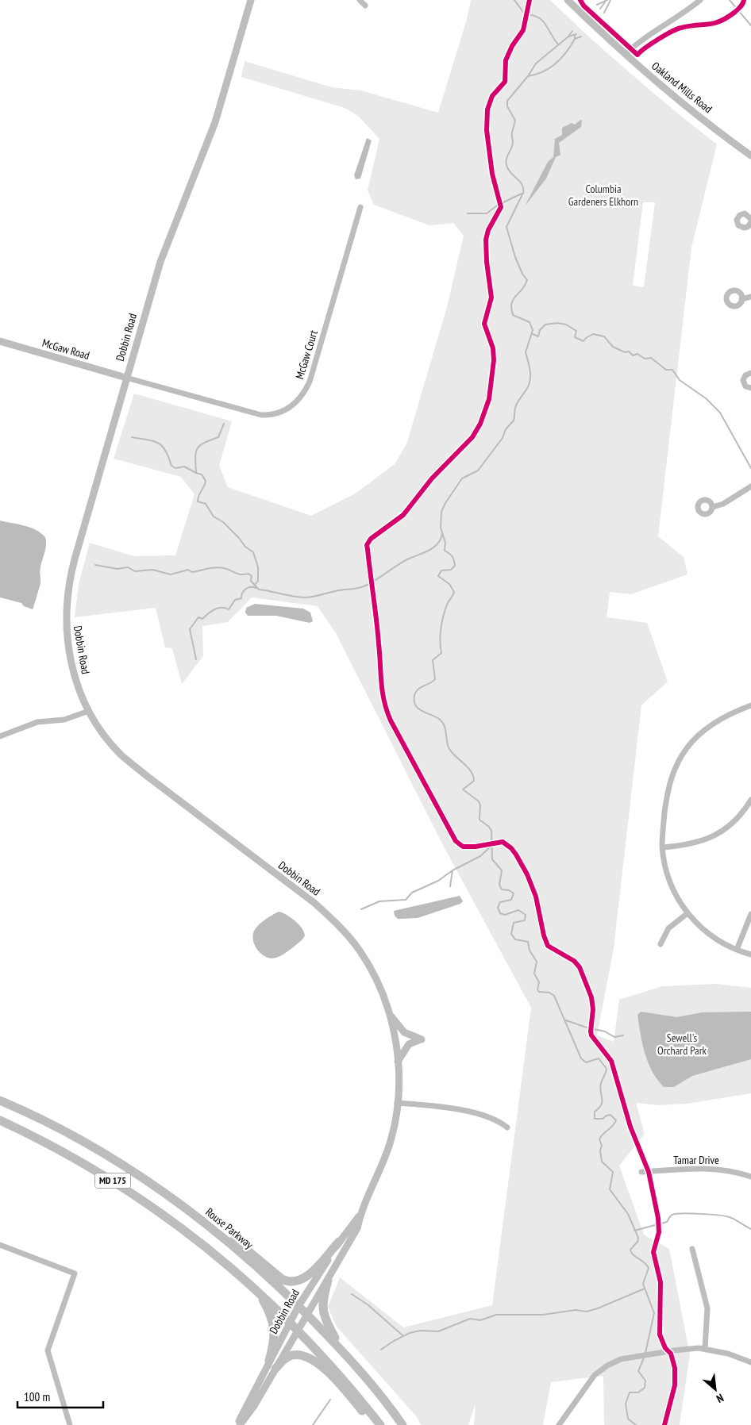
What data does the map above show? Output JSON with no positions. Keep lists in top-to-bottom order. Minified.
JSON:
{"streets":{"main road":["MD 175","Rouse Parkway"],"street":["Oakland Mills Road","Dobbin Road","McGaw Road","McGaw Court","Tamar Drive"]},"crossings":[["Dobbin Road","McGaw Road"],["Dobbin Road","McGaw Court"],["Dobbin Road","MD 175"],["Dobbin Road","Rouse Parkway"],["McGaw Road","McGaw Court"]],"parks":["Columbia Gardeners Elkhorn","Sewell's Orchard Park"],"scale_bar":"100 m","north":"bottom right"}
